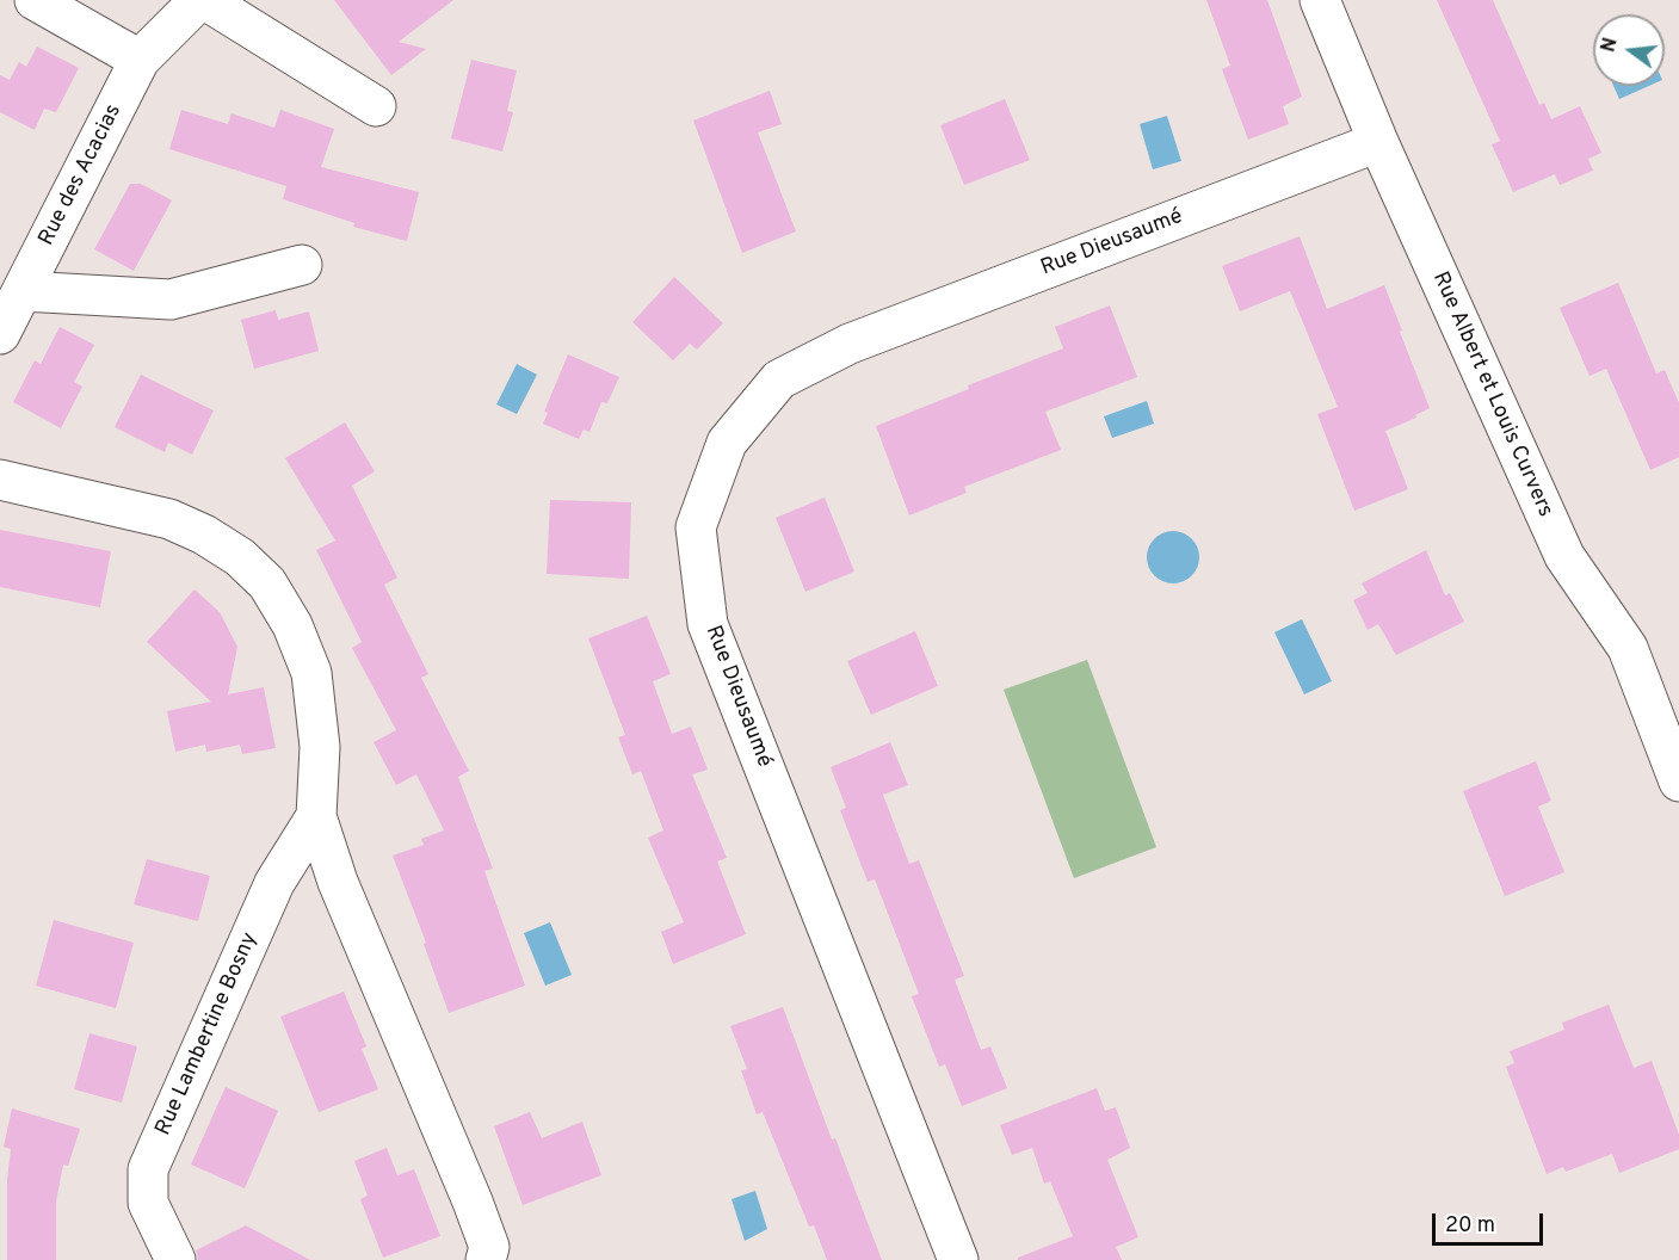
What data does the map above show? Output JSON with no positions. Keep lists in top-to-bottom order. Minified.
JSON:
{"streets":{"street":["Rue des Acacias","Rue Dieusaumé","Rue Albert et Louis Curvers","Rue Lambertine Bosny"]},"crossings":[["Rue Dieusaumé","Rue Albert et Louis Curvers"]],"scale_bar":"20 m","north":"left"}
